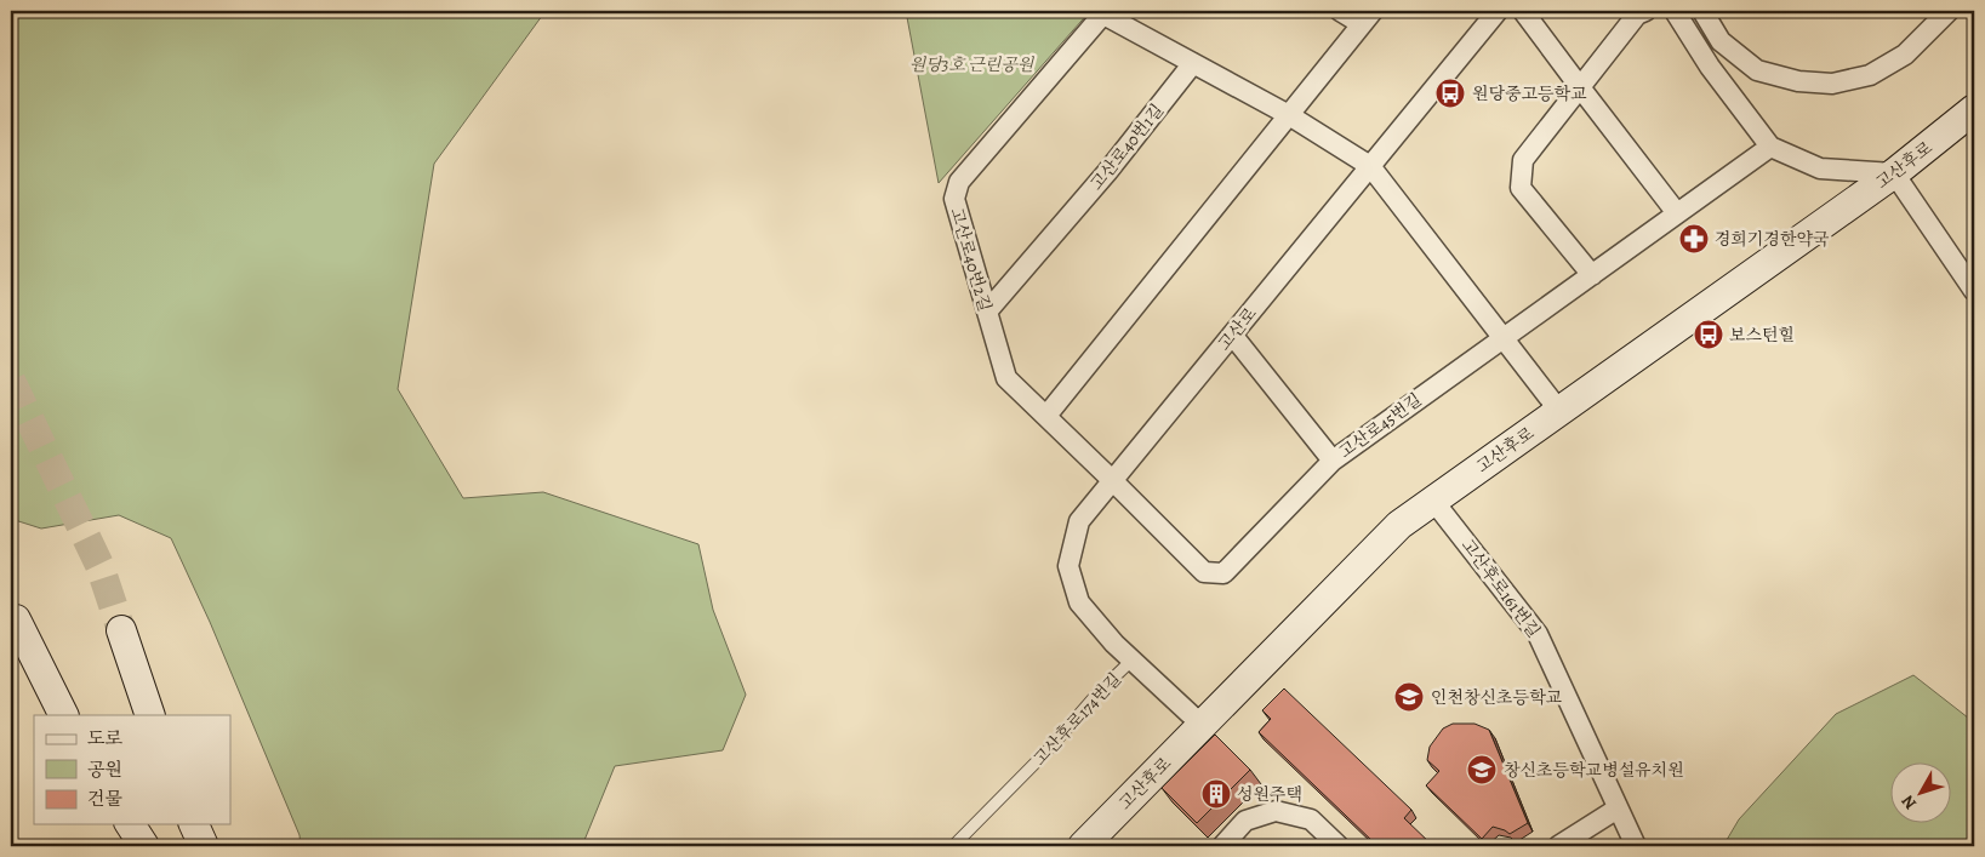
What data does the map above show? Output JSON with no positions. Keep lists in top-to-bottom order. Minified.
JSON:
{"streets":{"main road":["고산후로"],"street":["고산로40번1길","고산로40번2길","고산로","고산로45번길","고산후로161번길","고산후로174번길"]},"crossings":[["고산로40번1길","고산로40번2길"],["고산후로","고산후로161번길"],["고산후로","고산후로174번길"],["고산로40번2길","고산로"],["고산로40번2길","고산로45번길"],["고산로","고산로45번길"],["고산로","고산후로174번길"]],"parks":["원당3호 근린공원"],"places":{"bus stop":["원당중고등학교","보스턴힐"],"pharmacy":["경희기경한약국"],"school or university":["인천창신초등학교","창신초등학교병설유치원"],"building":["성원주택"]},"legend":["도로","공원","건물"],"north":"bottom left"}
